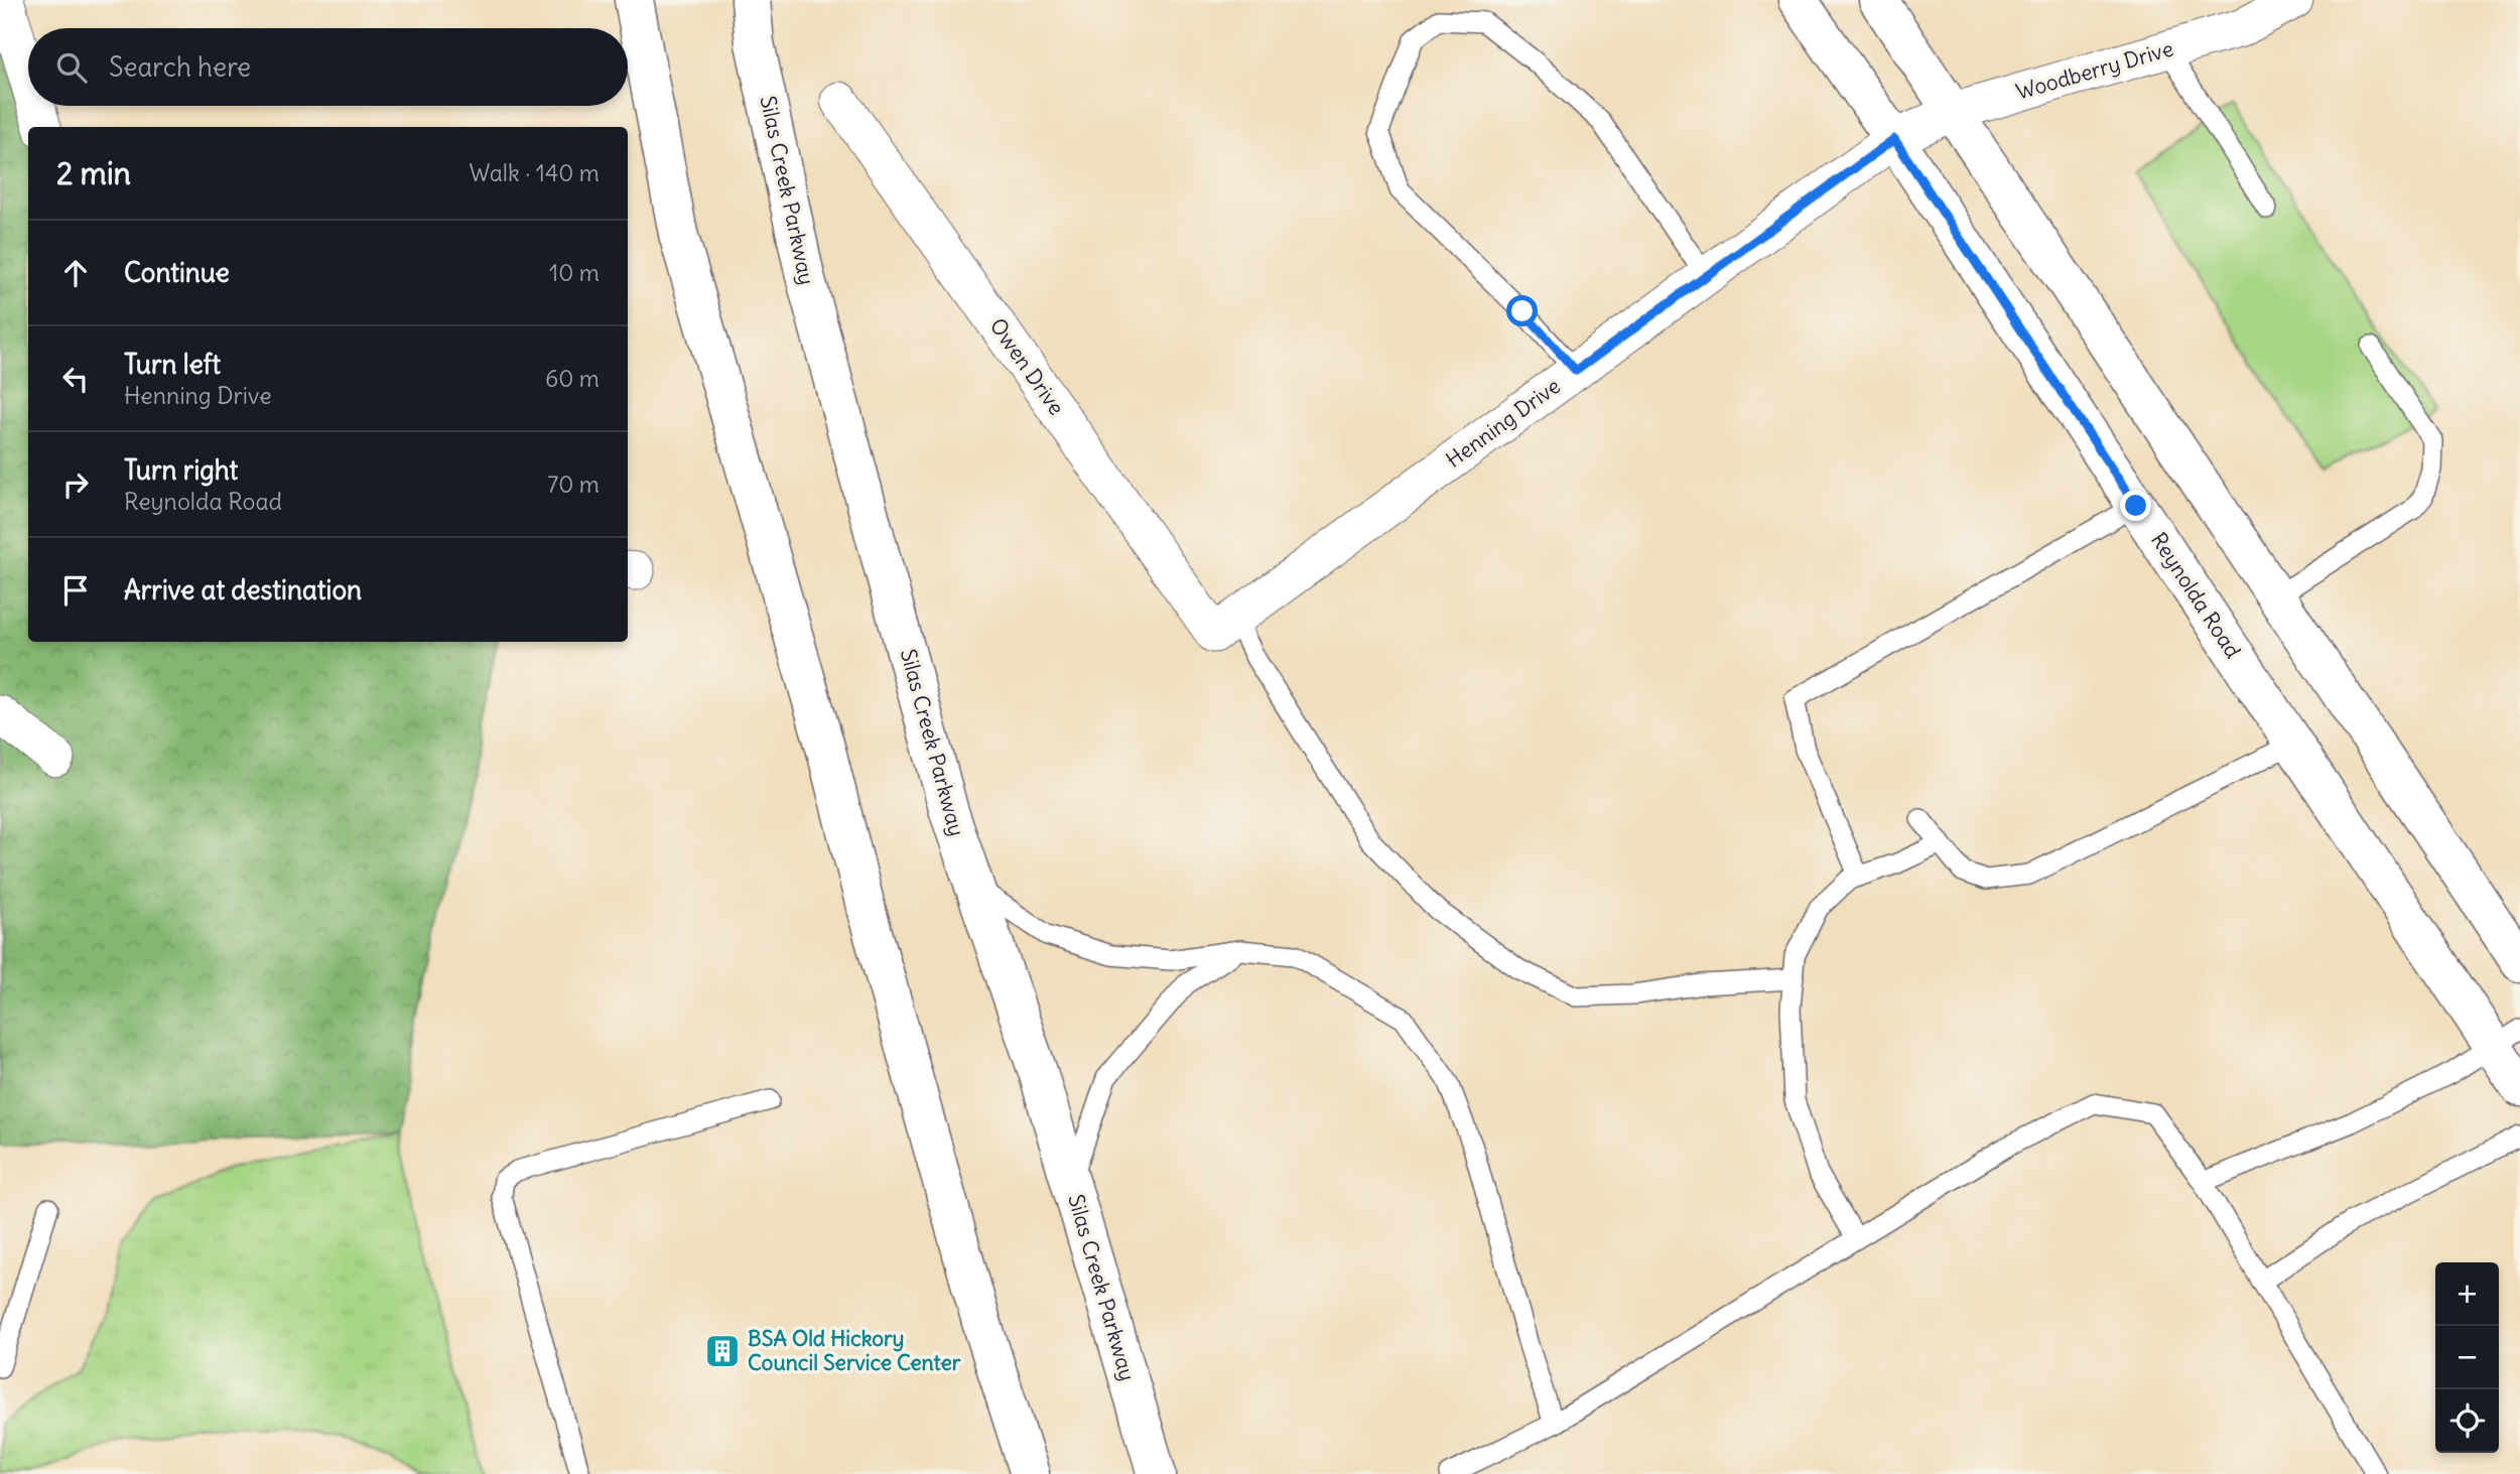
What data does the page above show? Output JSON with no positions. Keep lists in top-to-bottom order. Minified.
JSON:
{"streets":{"main road":["Silas Creek Parkway","Reynolda Road"],"street":["Woodberry Drive","Owen Drive","Henning Drive"]},"crossings":[["Woodberry Drive","Henning Drive"],["Woodberry Drive","Reynolda Road"],["Owen Drive","Henning Drive"],["Henning Drive","Reynolda Road"]],"places":{"building":["BSA Old Hickory Council Service Center"]},"page":{"search":"Search here","heading":["2 min","Walk · 140 m"],"list":[["Continue","10 m"],["Turn left","Henning Drive","60 m"],["Turn right","Reynolda Road","70 m"],"Arrive at destination"],"map_buttons":["+","−"]}}
